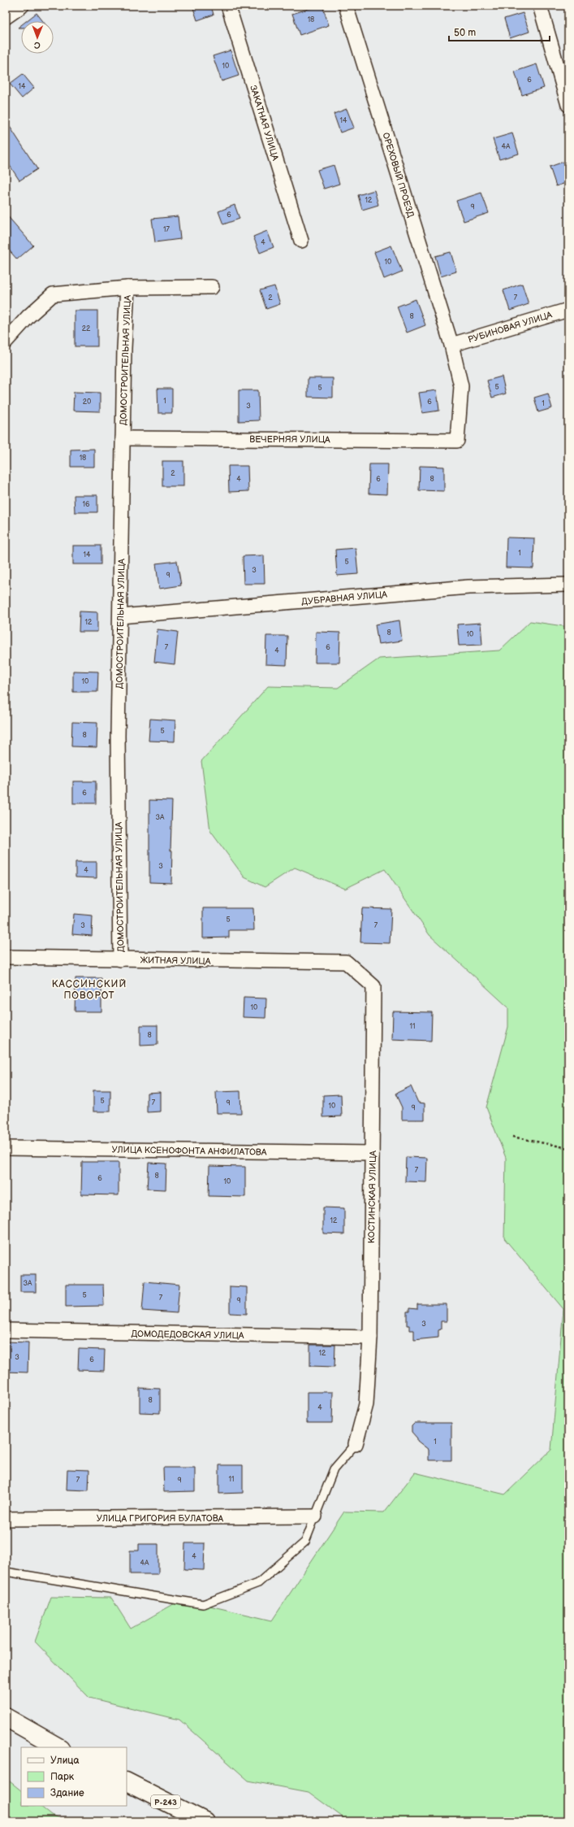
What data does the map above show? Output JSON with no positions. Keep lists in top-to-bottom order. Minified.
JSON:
{"streets":{"highway":["Р-243"],"street":["ЗАКАТНАЯ УЛИЦА","ОРЕХОВЫЙ ПРОЕЗД","РУБИНОВАЯ УЛИЦА","ДОМОСТРОИТЕЛЬНАЯ УЛИЦА","ВЕЧЕРНЯЯ УЛИЦА","ДУБРАВНАЯ УЛИЦА","ЖИТНАЯ УЛИЦА","УЛИЦА КСЕНОФОНТА АНФИЛАТОВА","КОСТИНСКАЯ УЛИЦА","ДОМОДЕДОВСКАЯ УЛИЦА","УЛИЦА ГРИГОРИЯ БУЛАТОВА"]},"crossings":[["ОРЕХОВЫЙ ПРОЕЗД","РУБИНОВАЯ УЛИЦА"],["ОРЕХОВЫЙ ПРОЕЗД","ВЕЧЕРНЯЯ УЛИЦА"],["ДОМОСТРОИТЕЛЬНАЯ УЛИЦА","ВЕЧЕРНЯЯ УЛИЦА"],["ДОМОСТРОИТЕЛЬНАЯ УЛИЦА","ДУБРАВНАЯ УЛИЦА"],["ДОМОСТРОИТЕЛЬНАЯ УЛИЦА","ЖИТНАЯ УЛИЦА"],["ЖИТНАЯ УЛИЦА","КОСТИНСКАЯ УЛИЦА"],["УЛИЦА КСЕНОФОНТА АНФИЛАТОВА","КОСТИНСКАЯ УЛИЦА"],["КОСТИНСКАЯ УЛИЦА","ДОМОДЕДОВСКАЯ УЛИЦА"]],"districts":["КАССИНСКИЙ ПОВОРОТ"],"house_numbers":["18","10","6","14","14","4А","12","9","6","17","4","10","2","7","8","22","5","5","1","20","6","1","3","18","2","4","6","8","16","1","14","5","3","9","12","8","10","7","6","4","10","5","8","6","3А","3","4","5","3","7","10","11","8","5","7","9","10","9","7","8","6","10","12","3А","5","7","9","3","12","3","6","8","4","1","11","7","9","4","4А"],"legend":["Улица","Парк","Здание"],"scale_bar":"50 m","north":"bottom"}
